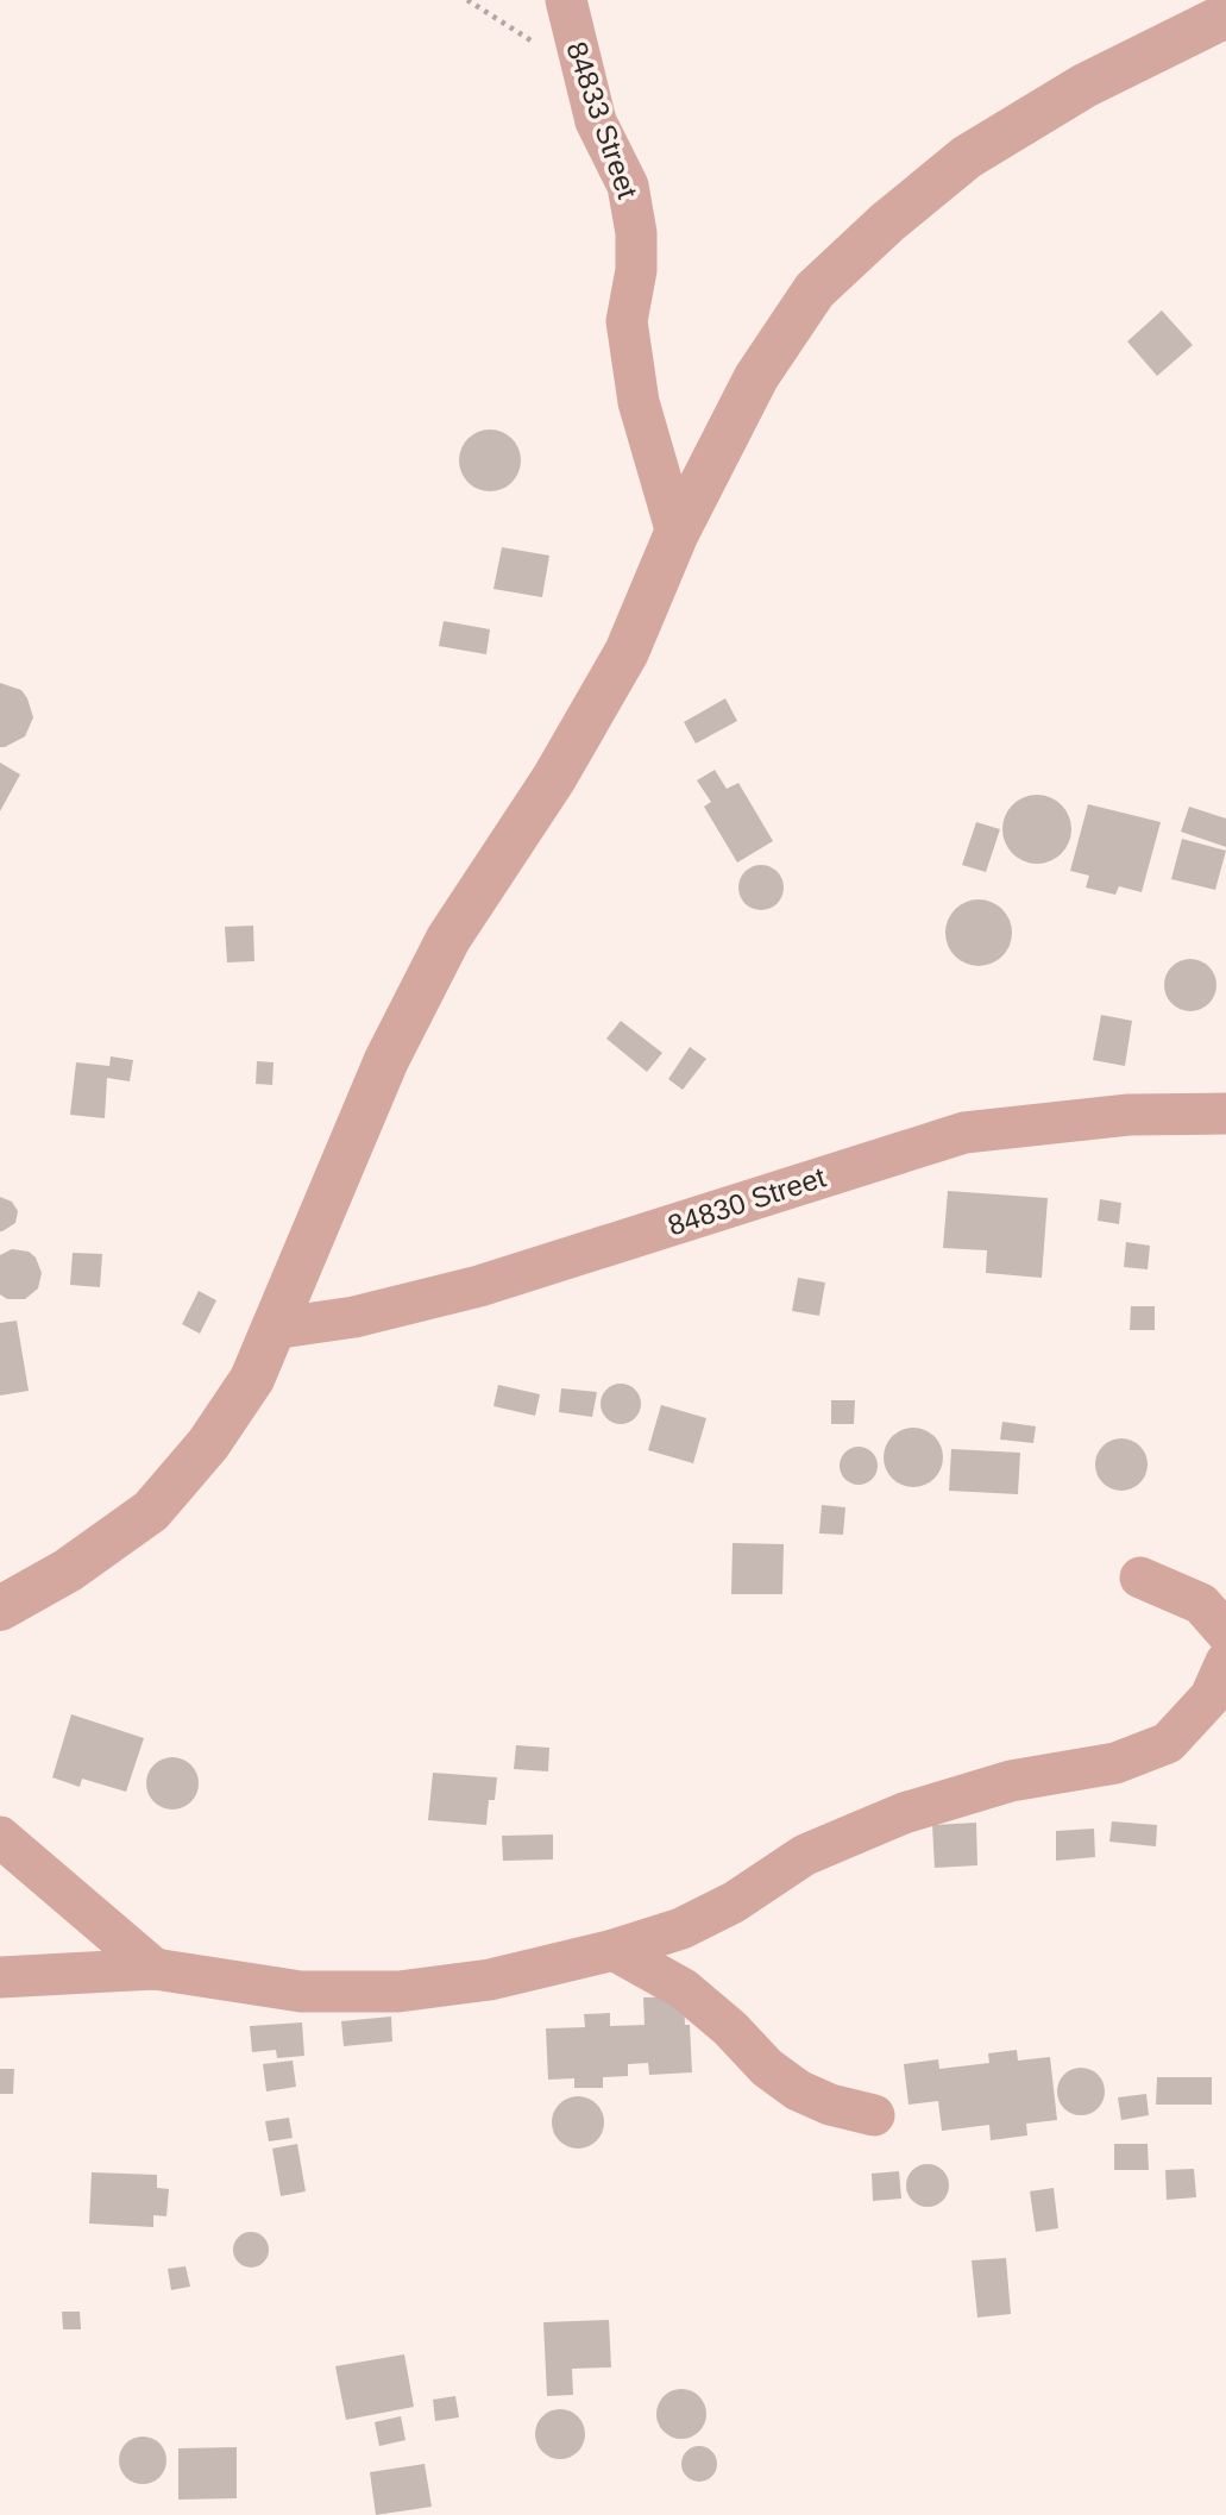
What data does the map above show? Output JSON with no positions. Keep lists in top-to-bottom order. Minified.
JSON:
{"streets":{"street":["84833 Street","84830 Street"]}}
